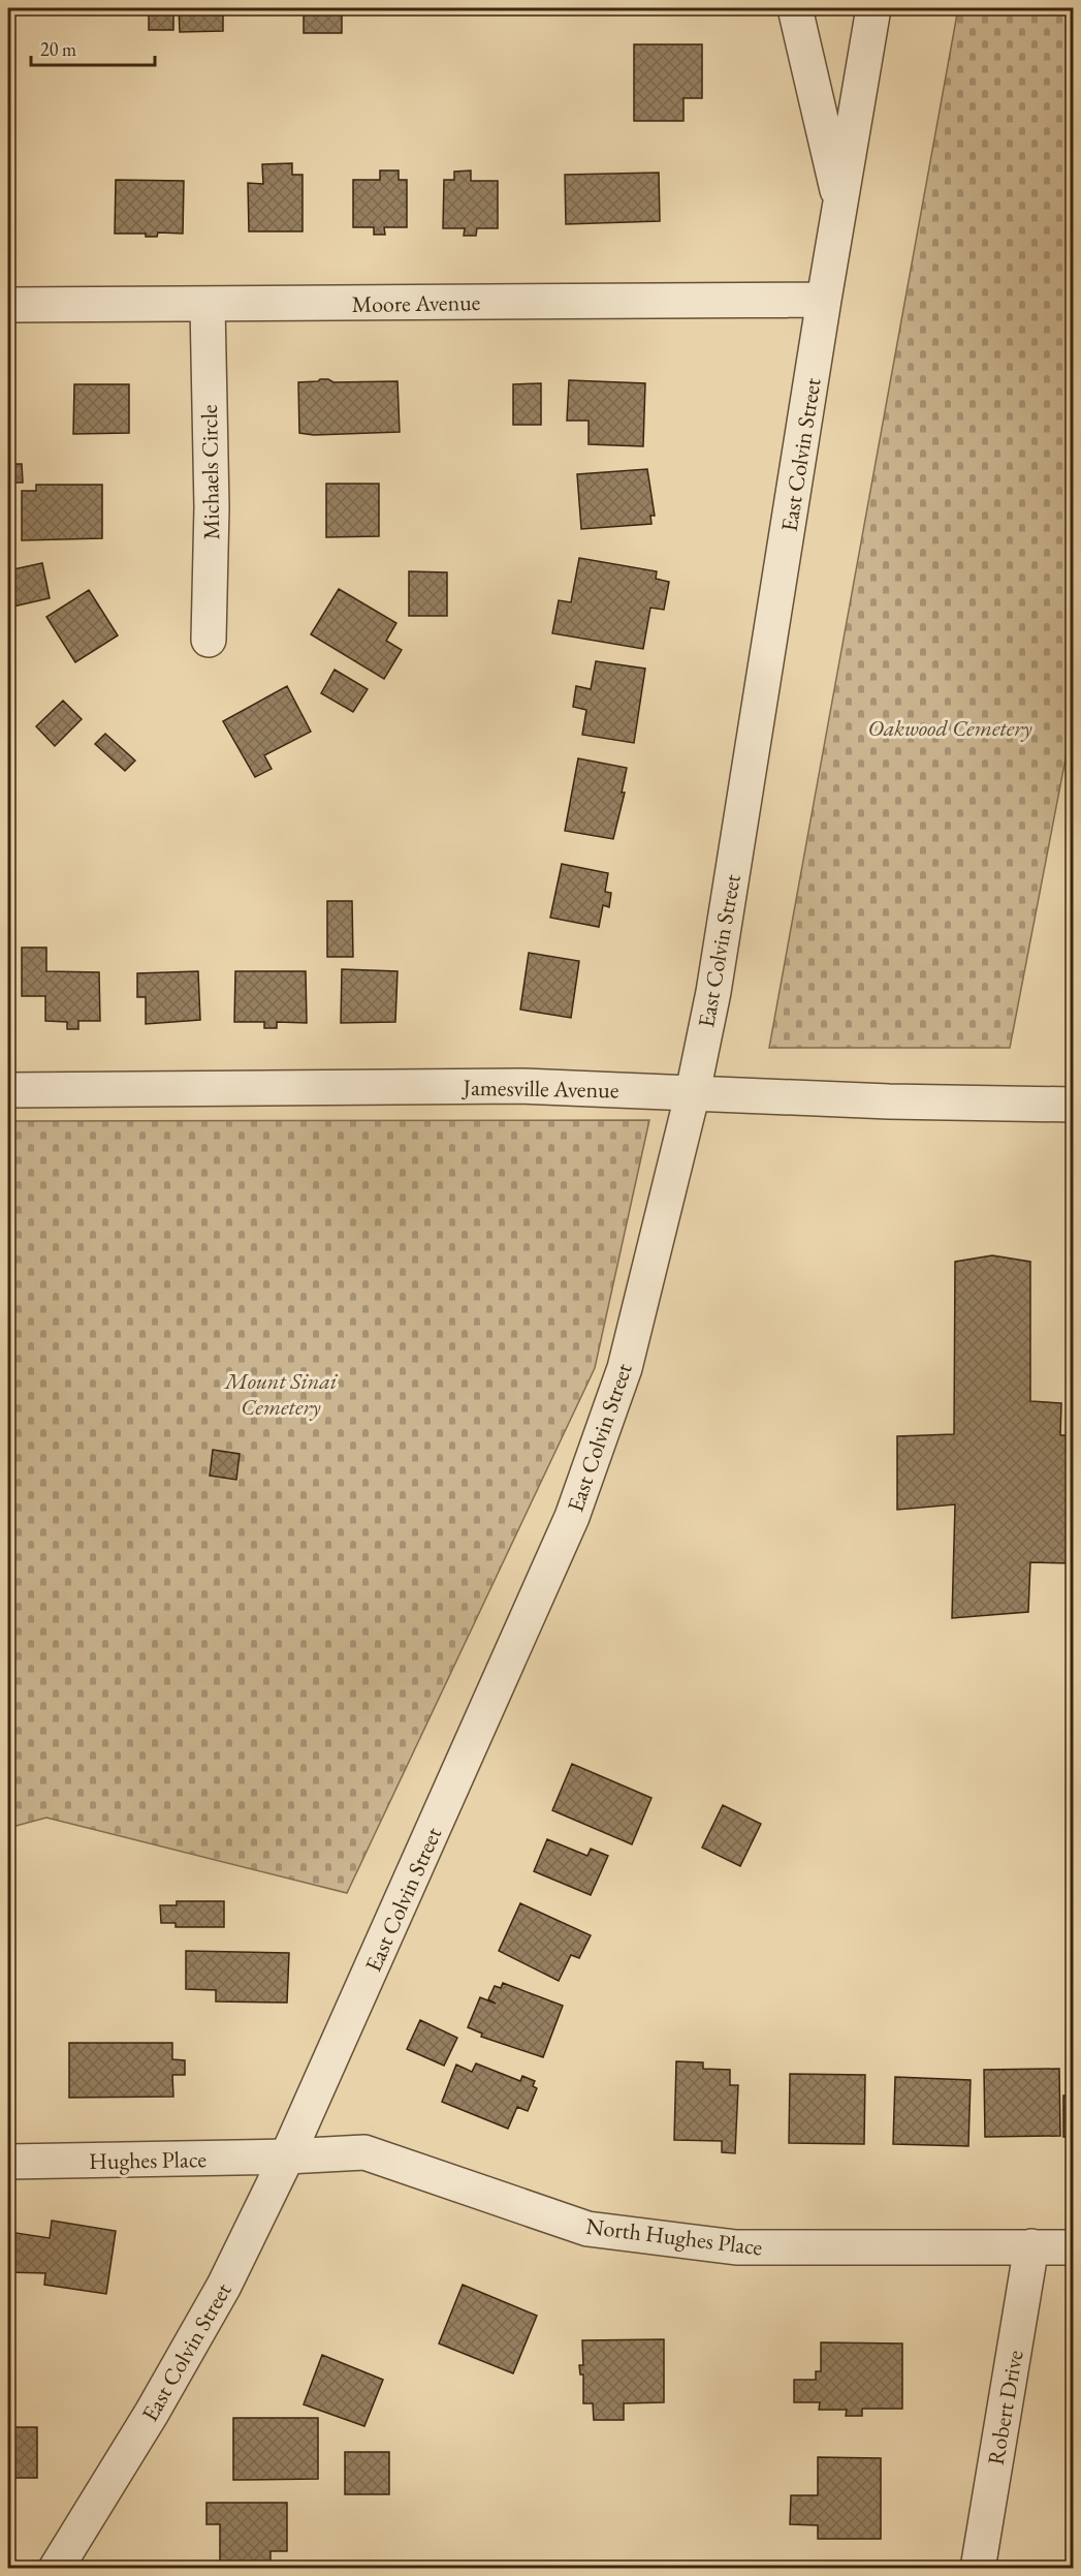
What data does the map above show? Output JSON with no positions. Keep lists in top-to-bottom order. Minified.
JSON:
{"streets":{"street":["Moore Avenue","East Colvin Street","Michaels Circle","Jamesville Avenue","Hughes Place","North Hughes Place","Robert Drive"]},"crossings":[["Moore Avenue","East Colvin Street"],["Moore Avenue","Michaels Circle"],["East Colvin Street","Jamesville Avenue"],["East Colvin Street","Hughes Place"],["East Colvin Street","North Hughes Place"],["Hughes Place","North Hughes Place"],["North Hughes Place","Robert Drive"]],"parks":["Oakwood Cemetery","Mount Sinai Cemetery"],"scale_bar":"20 m"}
